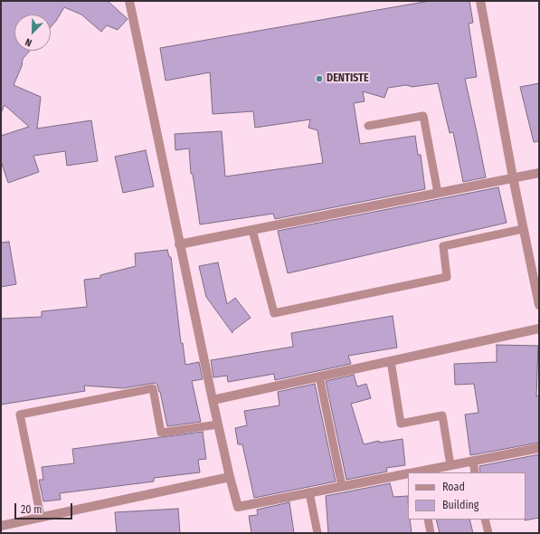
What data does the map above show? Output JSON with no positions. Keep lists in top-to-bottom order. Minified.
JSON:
{"places":["DENTISTE"],"legend":["Road","Building"],"scale_bar":"20 m","north":"bottom left"}
